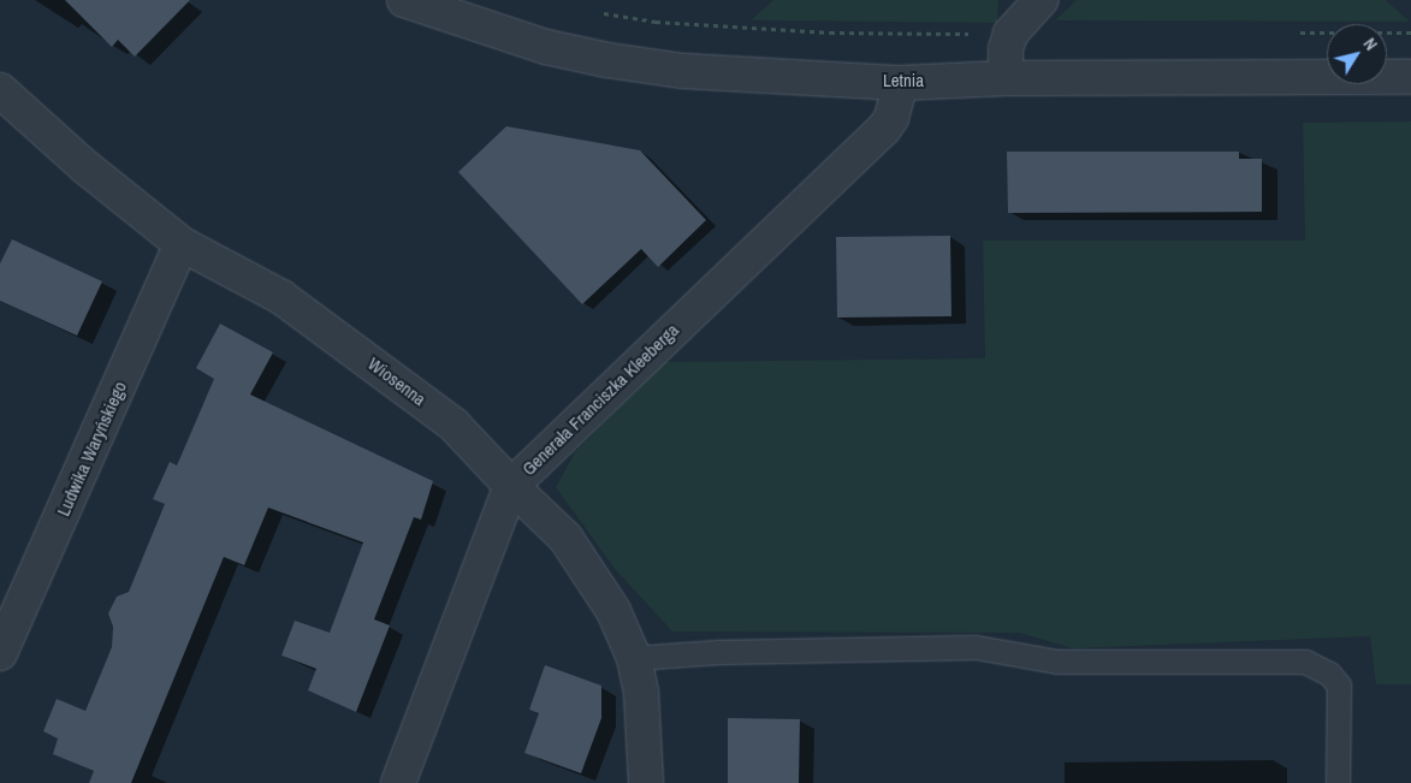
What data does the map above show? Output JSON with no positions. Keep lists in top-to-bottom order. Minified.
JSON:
{"streets":{"street":["Letnia","Wiosenna","Generała Franciszka Kleeberga","Ludwika Waryńskiego"]},"crossings":[["Letnia","Generała Franciszka Kleeberga"],["Wiosenna","Generała Franciszka Kleeberga"],["Wiosenna","Ludwika Waryńskiego"]],"north":"top right"}
